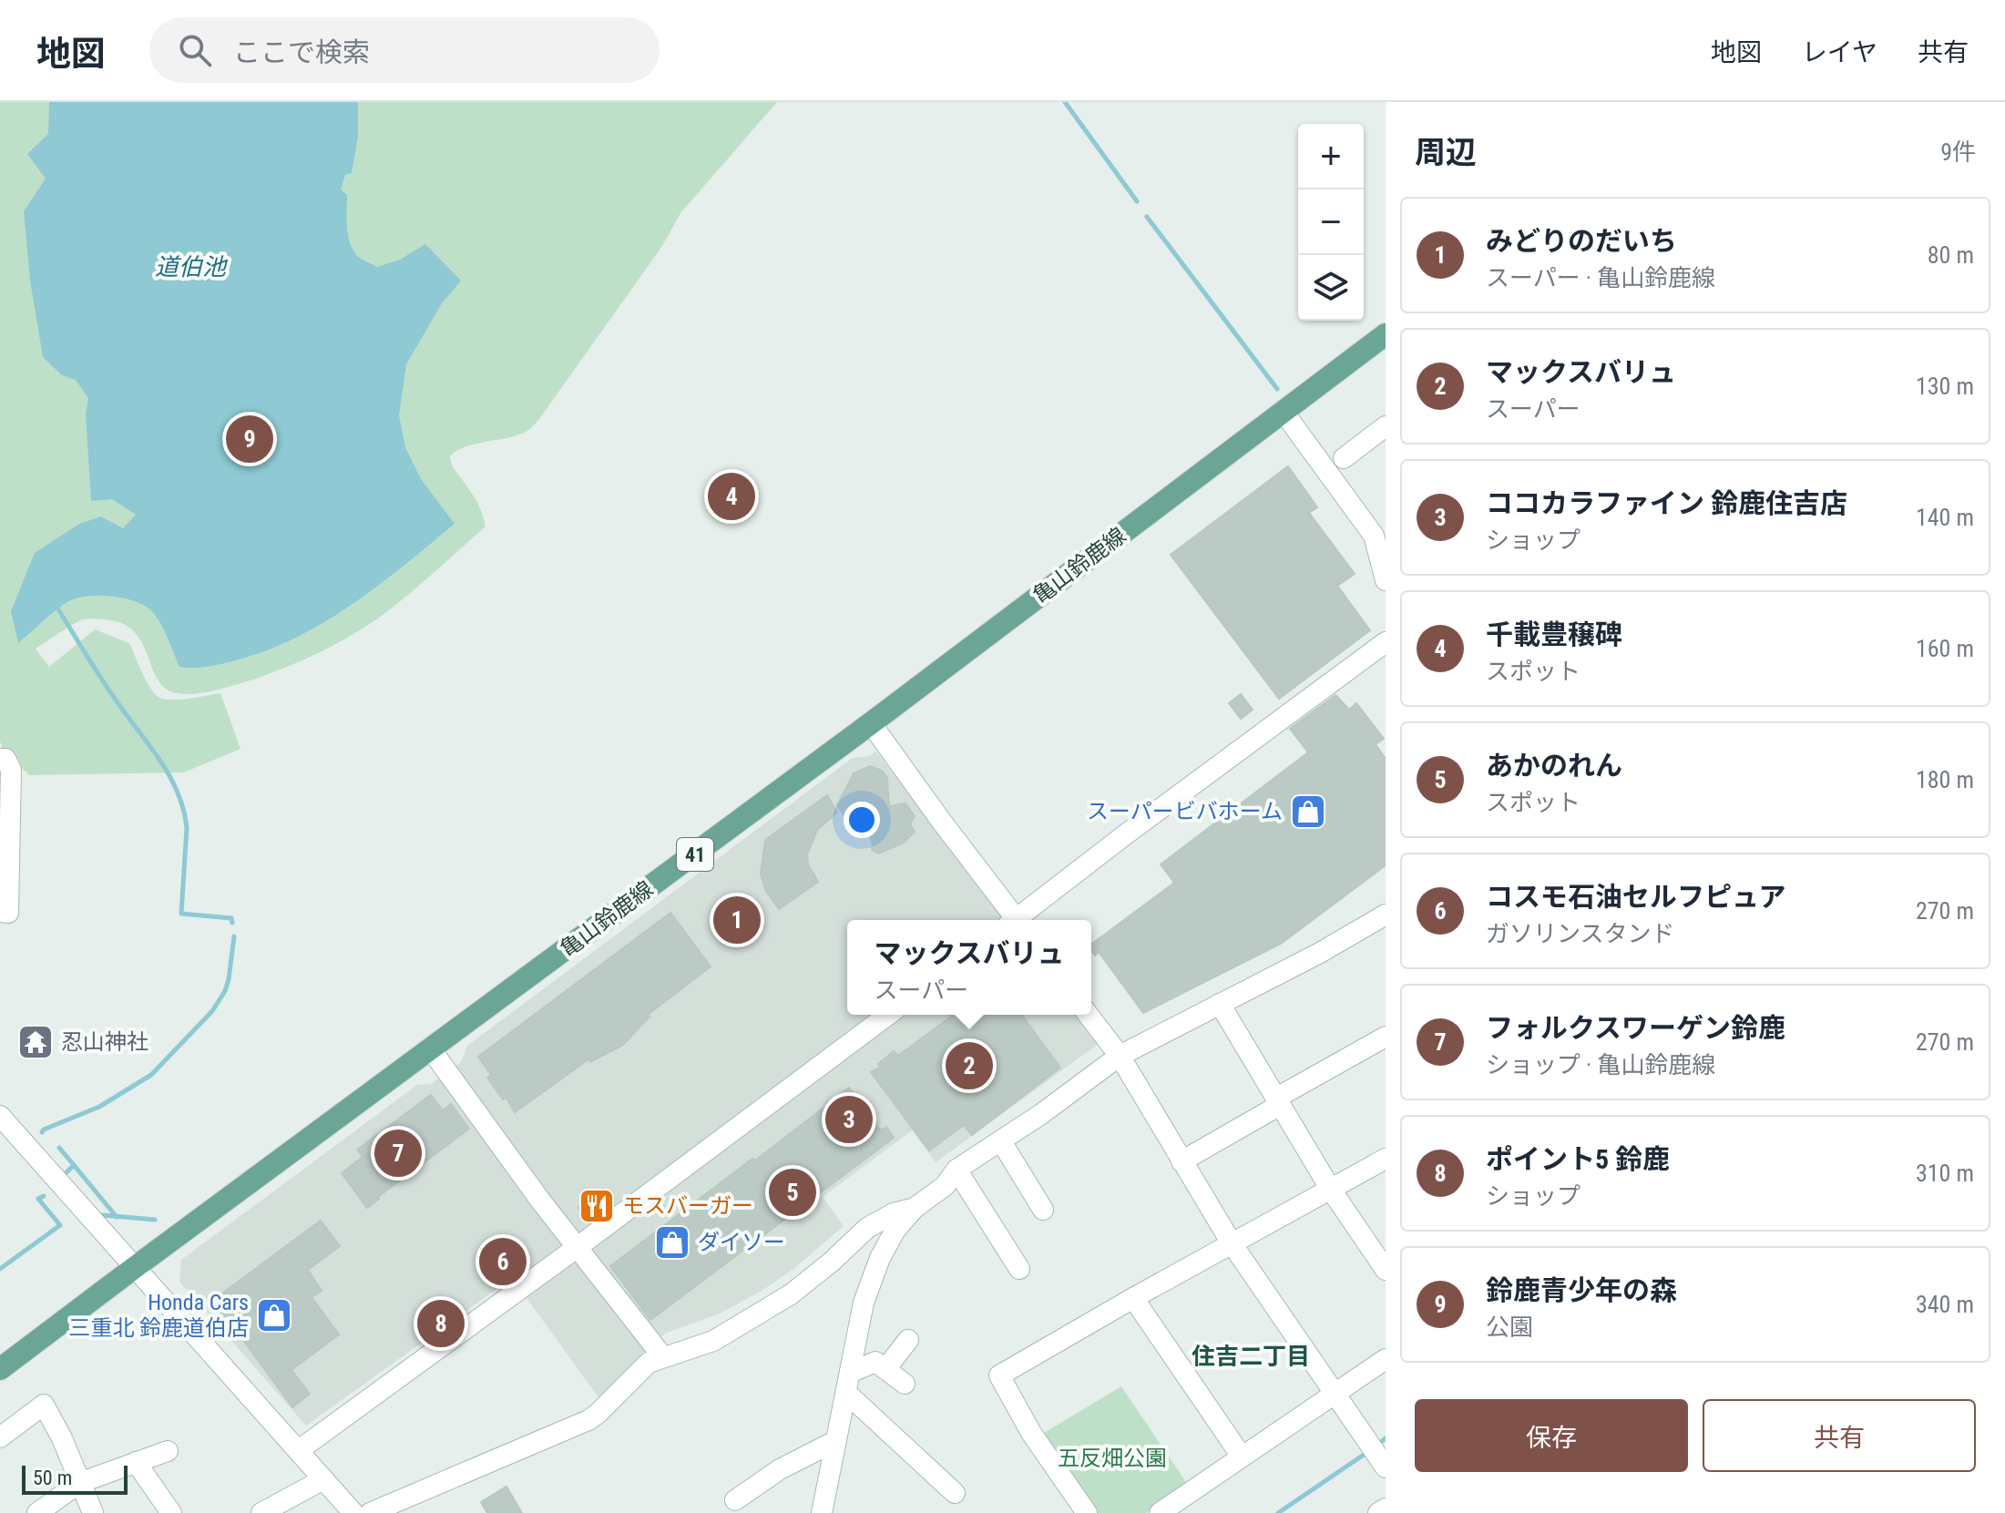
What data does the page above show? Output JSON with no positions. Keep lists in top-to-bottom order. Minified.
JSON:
{"streets":{"main road":["亀山鈴鹿線","41"]},"districts":["住吉二丁目"],"water":["道伯池"],"parks":["五反畑公園"],"places":{"shop":["スーパービバホーム","ダイソー","Honda Cars 三重北 鈴鹿道伯店"],"temple":["忍山神社"],"restaurant":["モスバーガー"]},"scale_bar":"50 m","page":{"header":"地図","search":"ここで検索","nav":["地図","レイヤ","共有"],"heading":["周辺","9件"],"map_buttons":["+","−"],"list":[{"mark":"1","name":"みどりのだいち","note":"スーパー · 亀山鈴鹿線","value":"80 m"},{"mark":"2","name":"マックスバリュ","note":"スーパー","value":"130 m"},{"mark":"3","name":"ココカラファイン 鈴鹿住吉店","note":"ショップ","value":"140 m"},{"mark":"4","name":"千載豊穣碑","note":"スポット","value":"160 m"},{"mark":"5","name":"あかのれん","note":"スポット","value":"180 m"},{"mark":"6","name":"コスモ石油セルフピュア","note":"ガソリンスタンド","value":"270 m"},{"mark":"7","name":"フォルクスワーゲン鈴鹿","note":"ショップ · 亀山鈴鹿線","value":"270 m"},{"mark":"8","name":"ポイント5 鈴鹿","note":"ショップ","value":"310 m"},{"mark":"9","name":"鈴鹿青少年の森","note":"公園","value":"340 m"}],"pins":["9","4","1","2","3","7","5","6","8"],"popup":["マックスバリュ","スーパー"],"buttons":["保存","共有"],"scale":"50 m"}}
